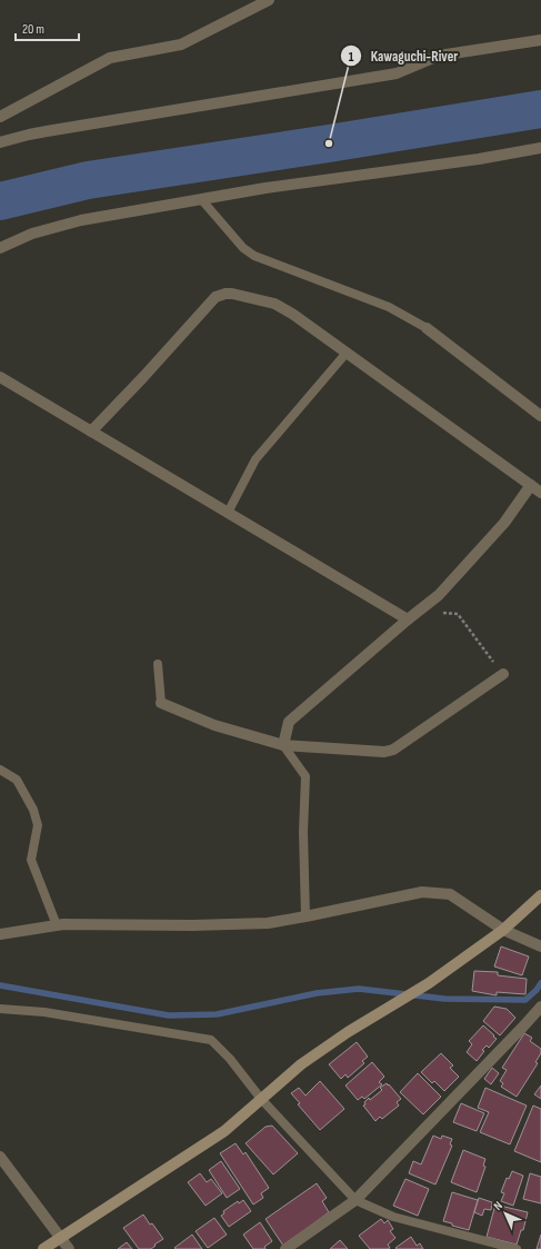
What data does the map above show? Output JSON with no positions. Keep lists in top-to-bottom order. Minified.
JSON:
{"places":["Kawaguchi-River"],"scale_bar":"20 m","north":"top left"}
